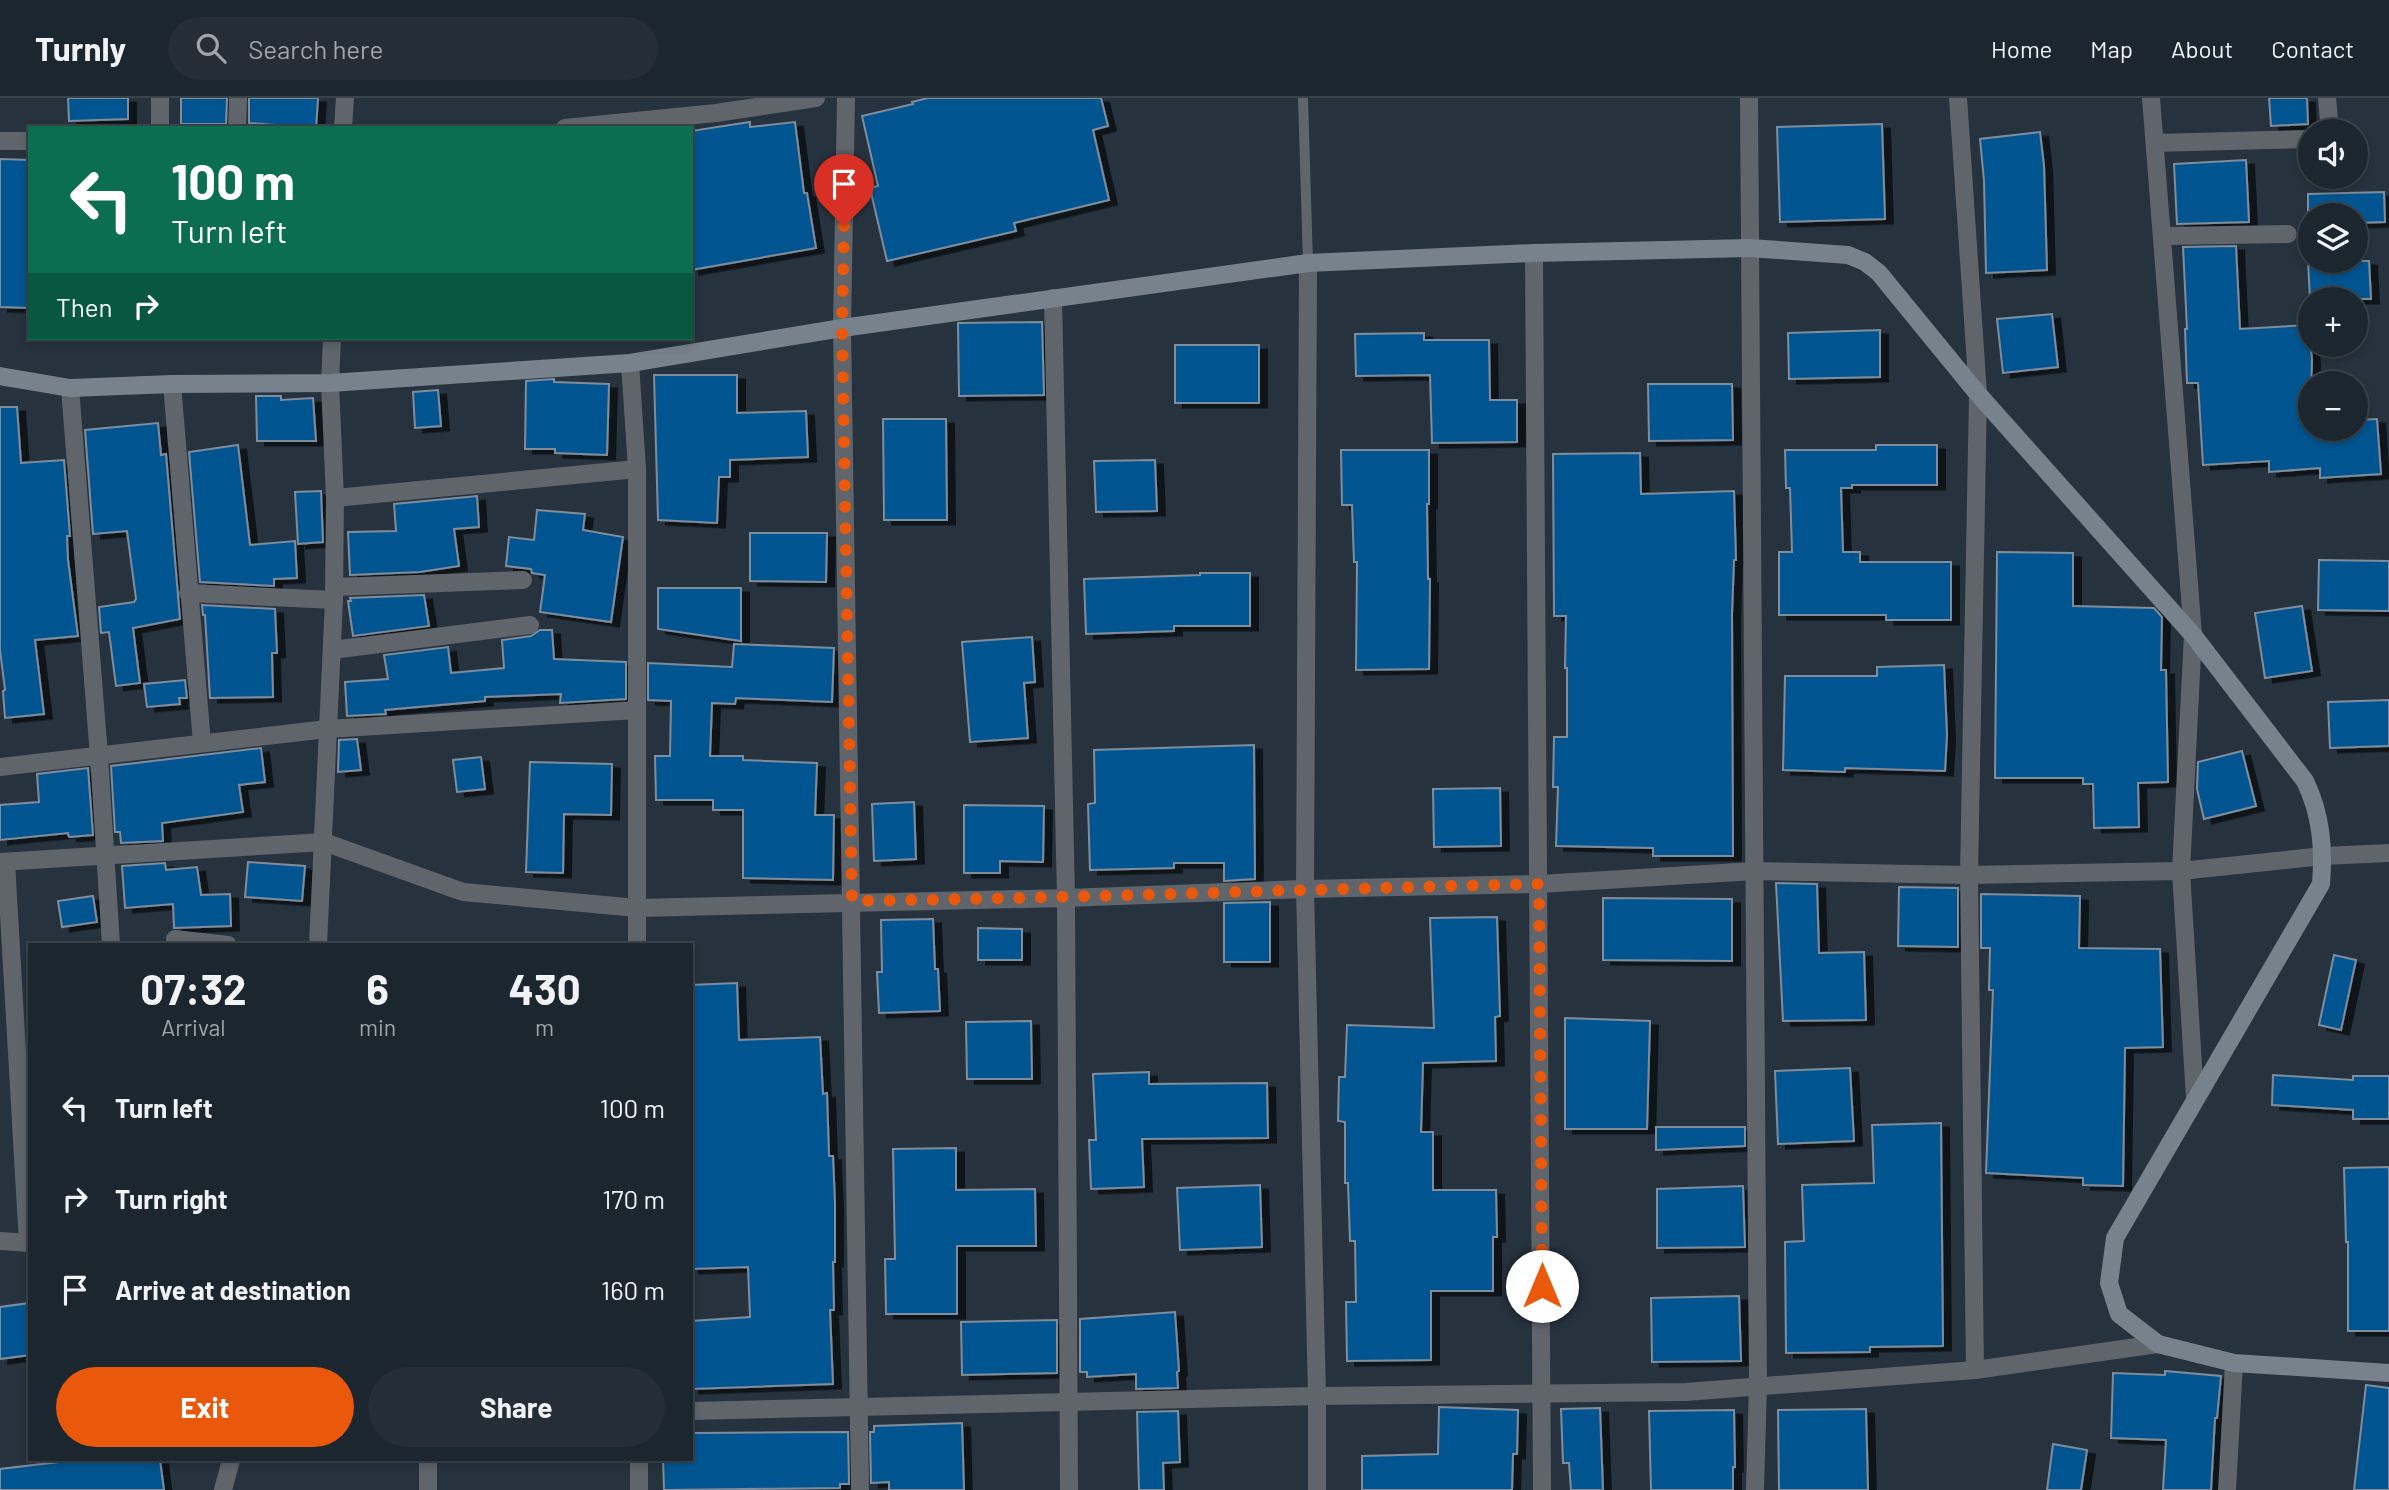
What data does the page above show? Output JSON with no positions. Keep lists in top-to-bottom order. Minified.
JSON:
{"page":{"header":"Turnly","search":"Search here","nav":["Home","Map","About","Contact"],"map_buttons":["+","−"],"turn":["100 m","Turn left"],"then":"Then","eta":["07:32","Arrival","6","min","430","m"],"list":[{"name":"Turn left","value":"100 m"},{"name":"Turn right","value":"170 m"},{"name":"Arrive at destination","value":"160 m"}],"buttons":["Exit","Share"]}}
